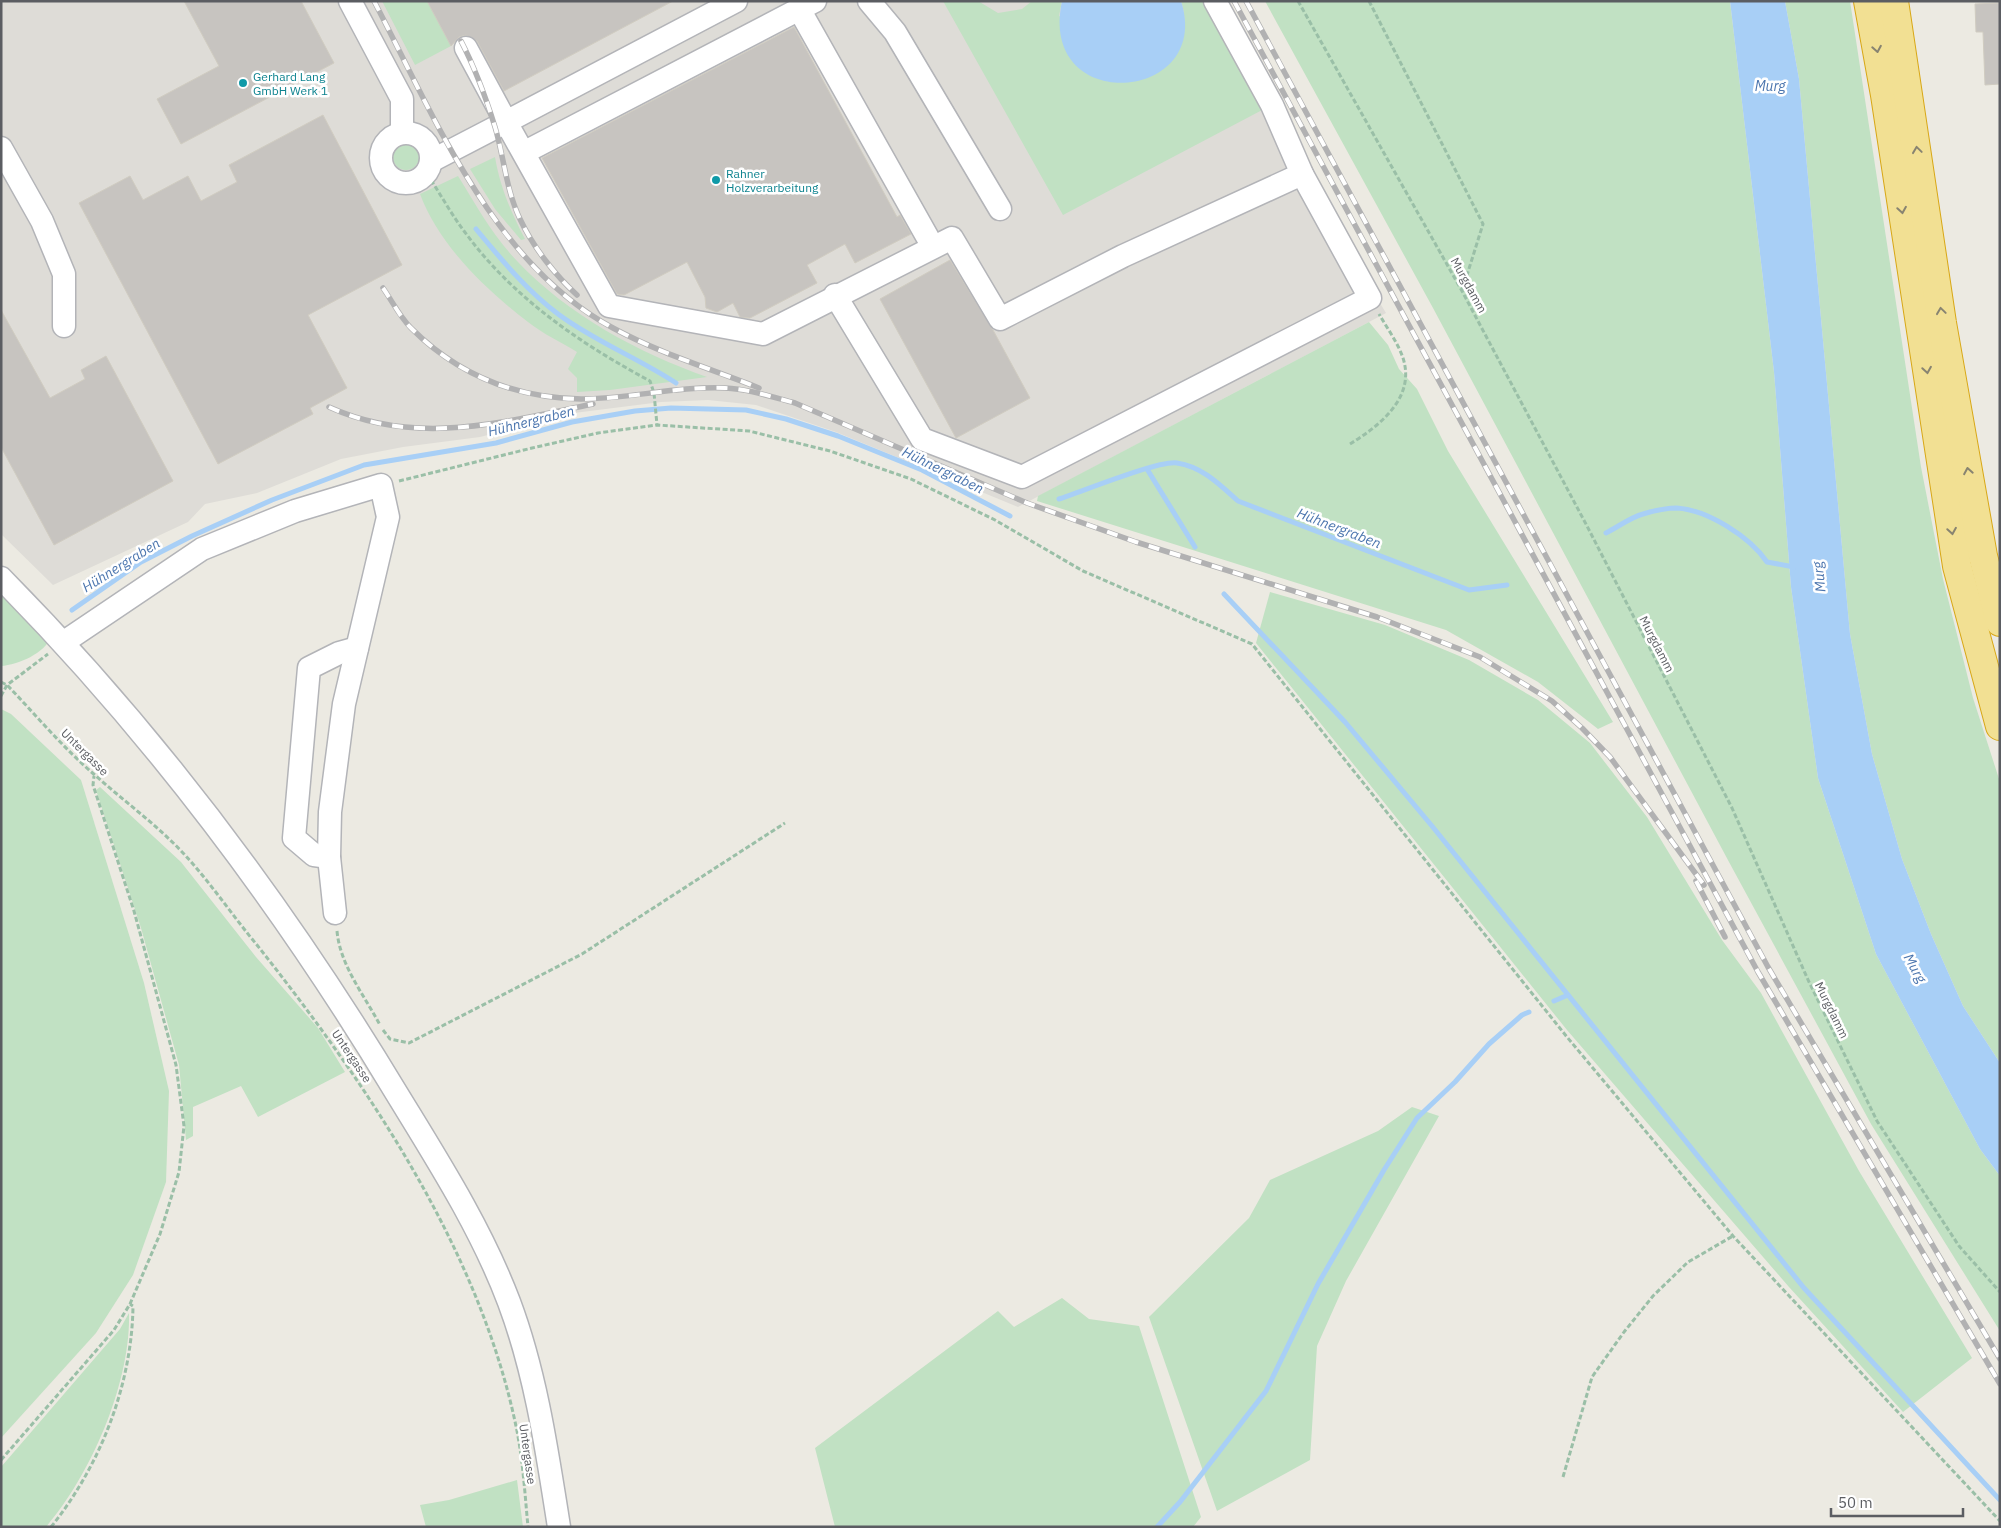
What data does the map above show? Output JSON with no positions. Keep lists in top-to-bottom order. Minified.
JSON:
{"streets":{"path":["Murgdamm","Untergasse"]},"water":["Murg","Hühnergraben"],"places":["Gerhard Lang GmbH Werk 1","Rahner Holzverarbeitung"],"scale_bar":"50 m"}
